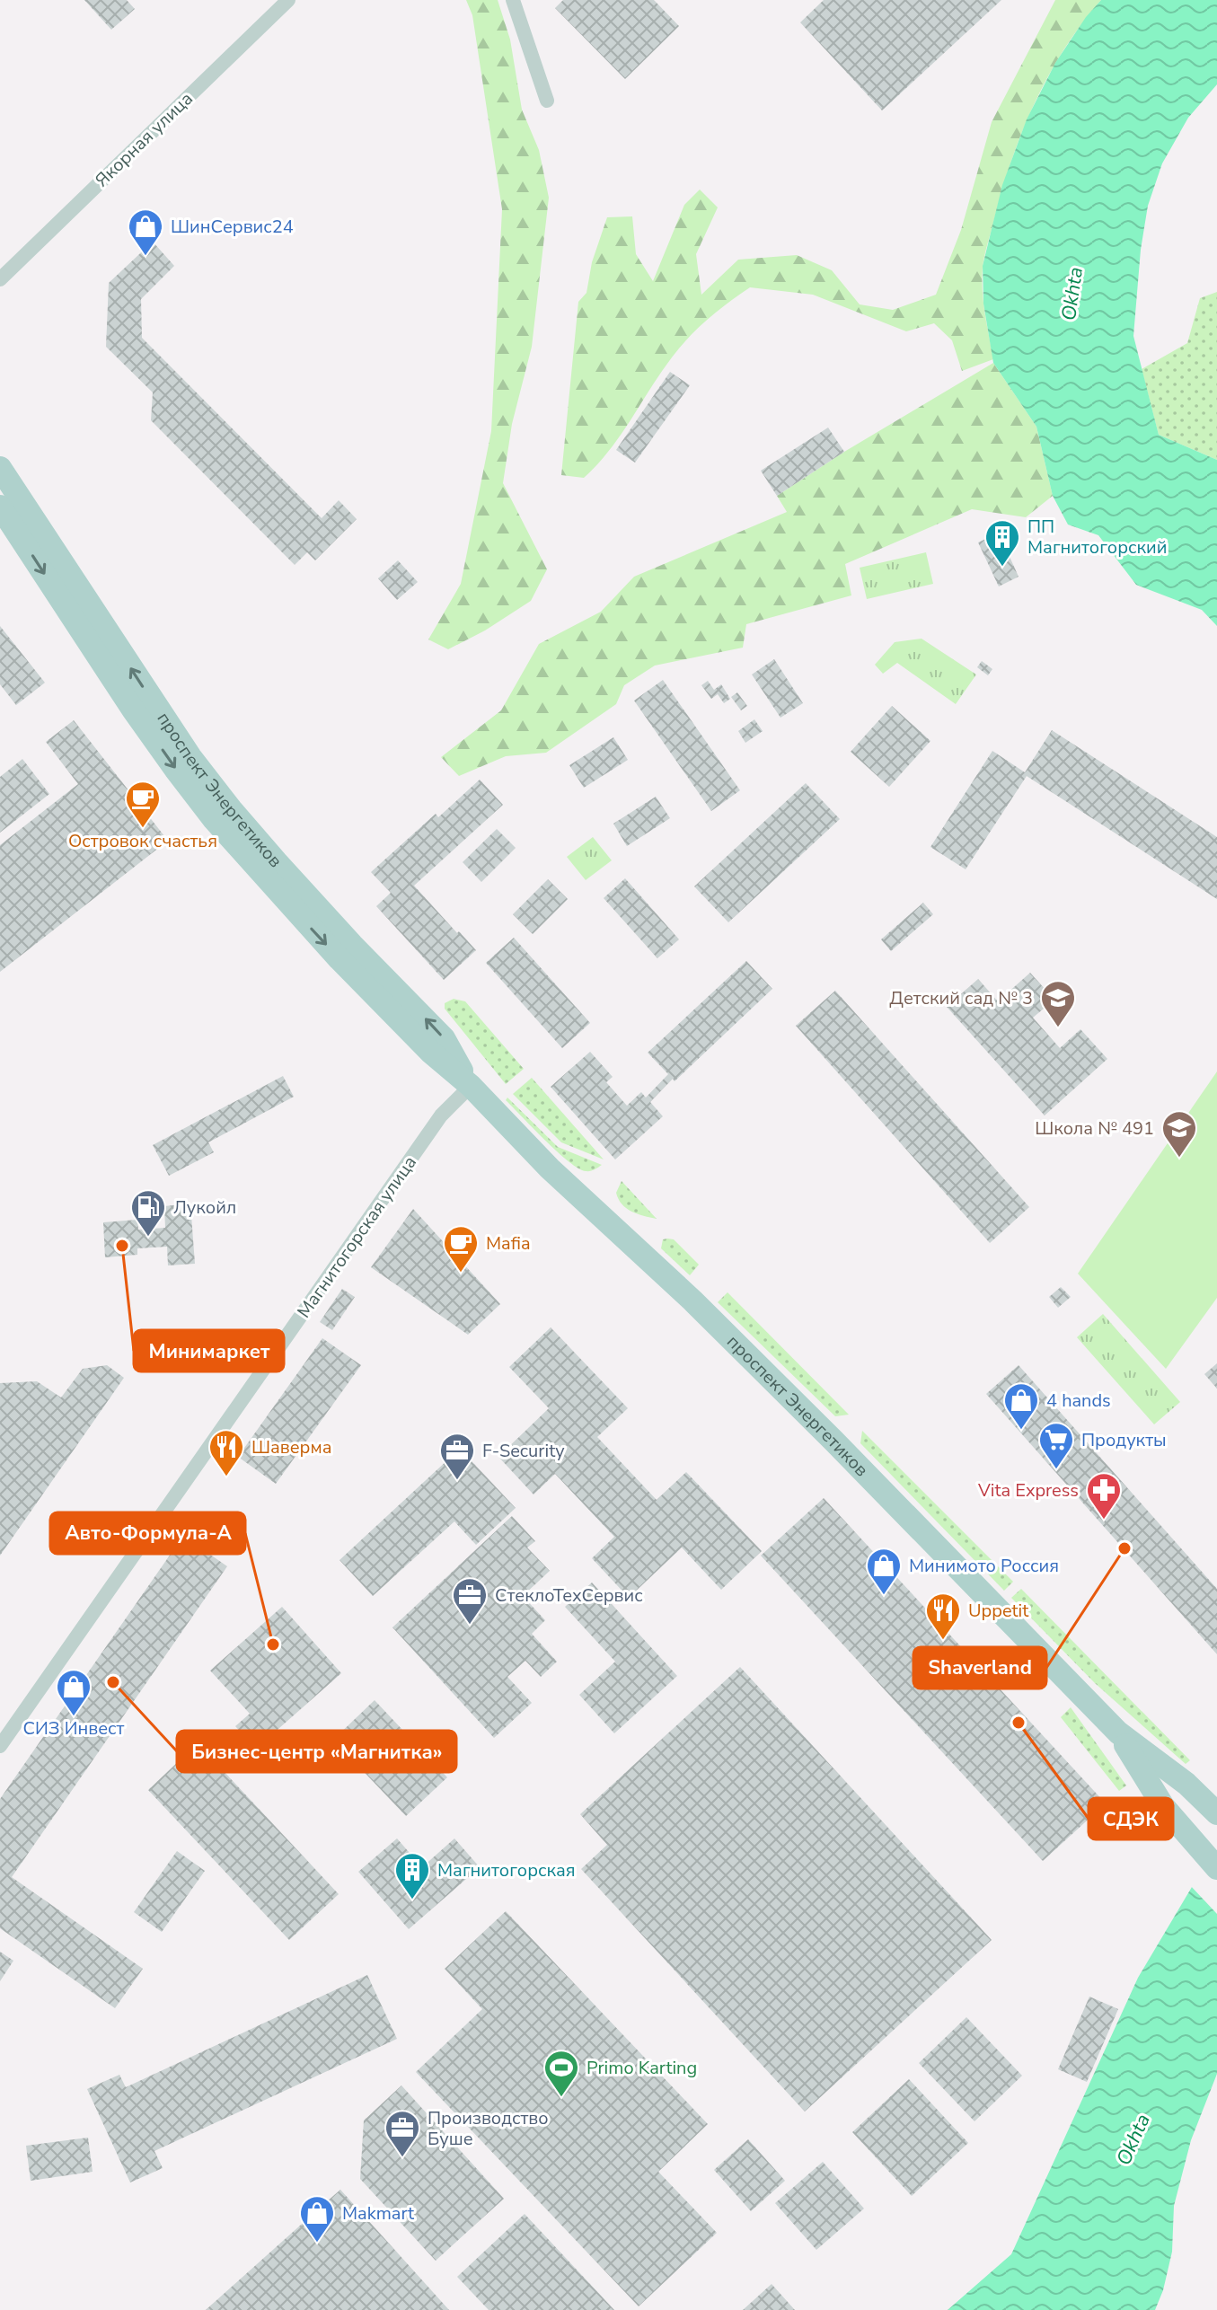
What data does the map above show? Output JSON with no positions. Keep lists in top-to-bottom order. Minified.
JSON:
{"streets":{"main road":["проспект Энергетиков"],"street":["Якорная улица","Магнитогорская улица"]},"crossings":[["проспект Энергетиков","Магнитогорская улица"]],"water":["Okhta"],"places":{"shop":["ШинCервис24","4 hands","Минимото Россия","СИЗ Инвест","Makmart"],"building":["ПП Магнитогорский","Магнитогорская"],"cafe":["Островок счастья","Mafia"],"school or university":["Детский сад № 3","Школа № 491"],"fuel station":["Лукойл"],"other":["Минимаркет","Shaverland","Авто-Формула-А","Бизнес-центр «Магнитка»","СДЭК"],"supermarket":["Продукты"],"restaurant":["Шаверма","Uppetit"],"office":["F-Security","СтеклоТехСервис","Производство Буше"],"pharmacy":["Vita Express"],"sports":["Primo Karting"]}}
